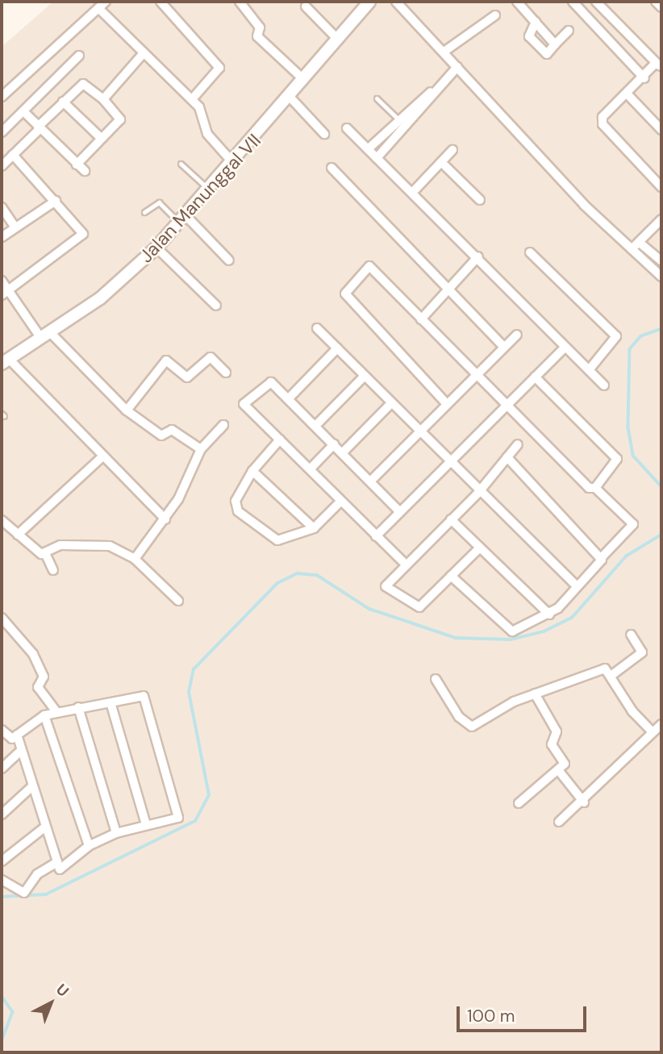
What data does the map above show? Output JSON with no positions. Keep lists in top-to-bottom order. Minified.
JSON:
{"streets":{"street":["Jalan Manunggal VII"]},"scale_bar":"100 m","north":"top right"}
